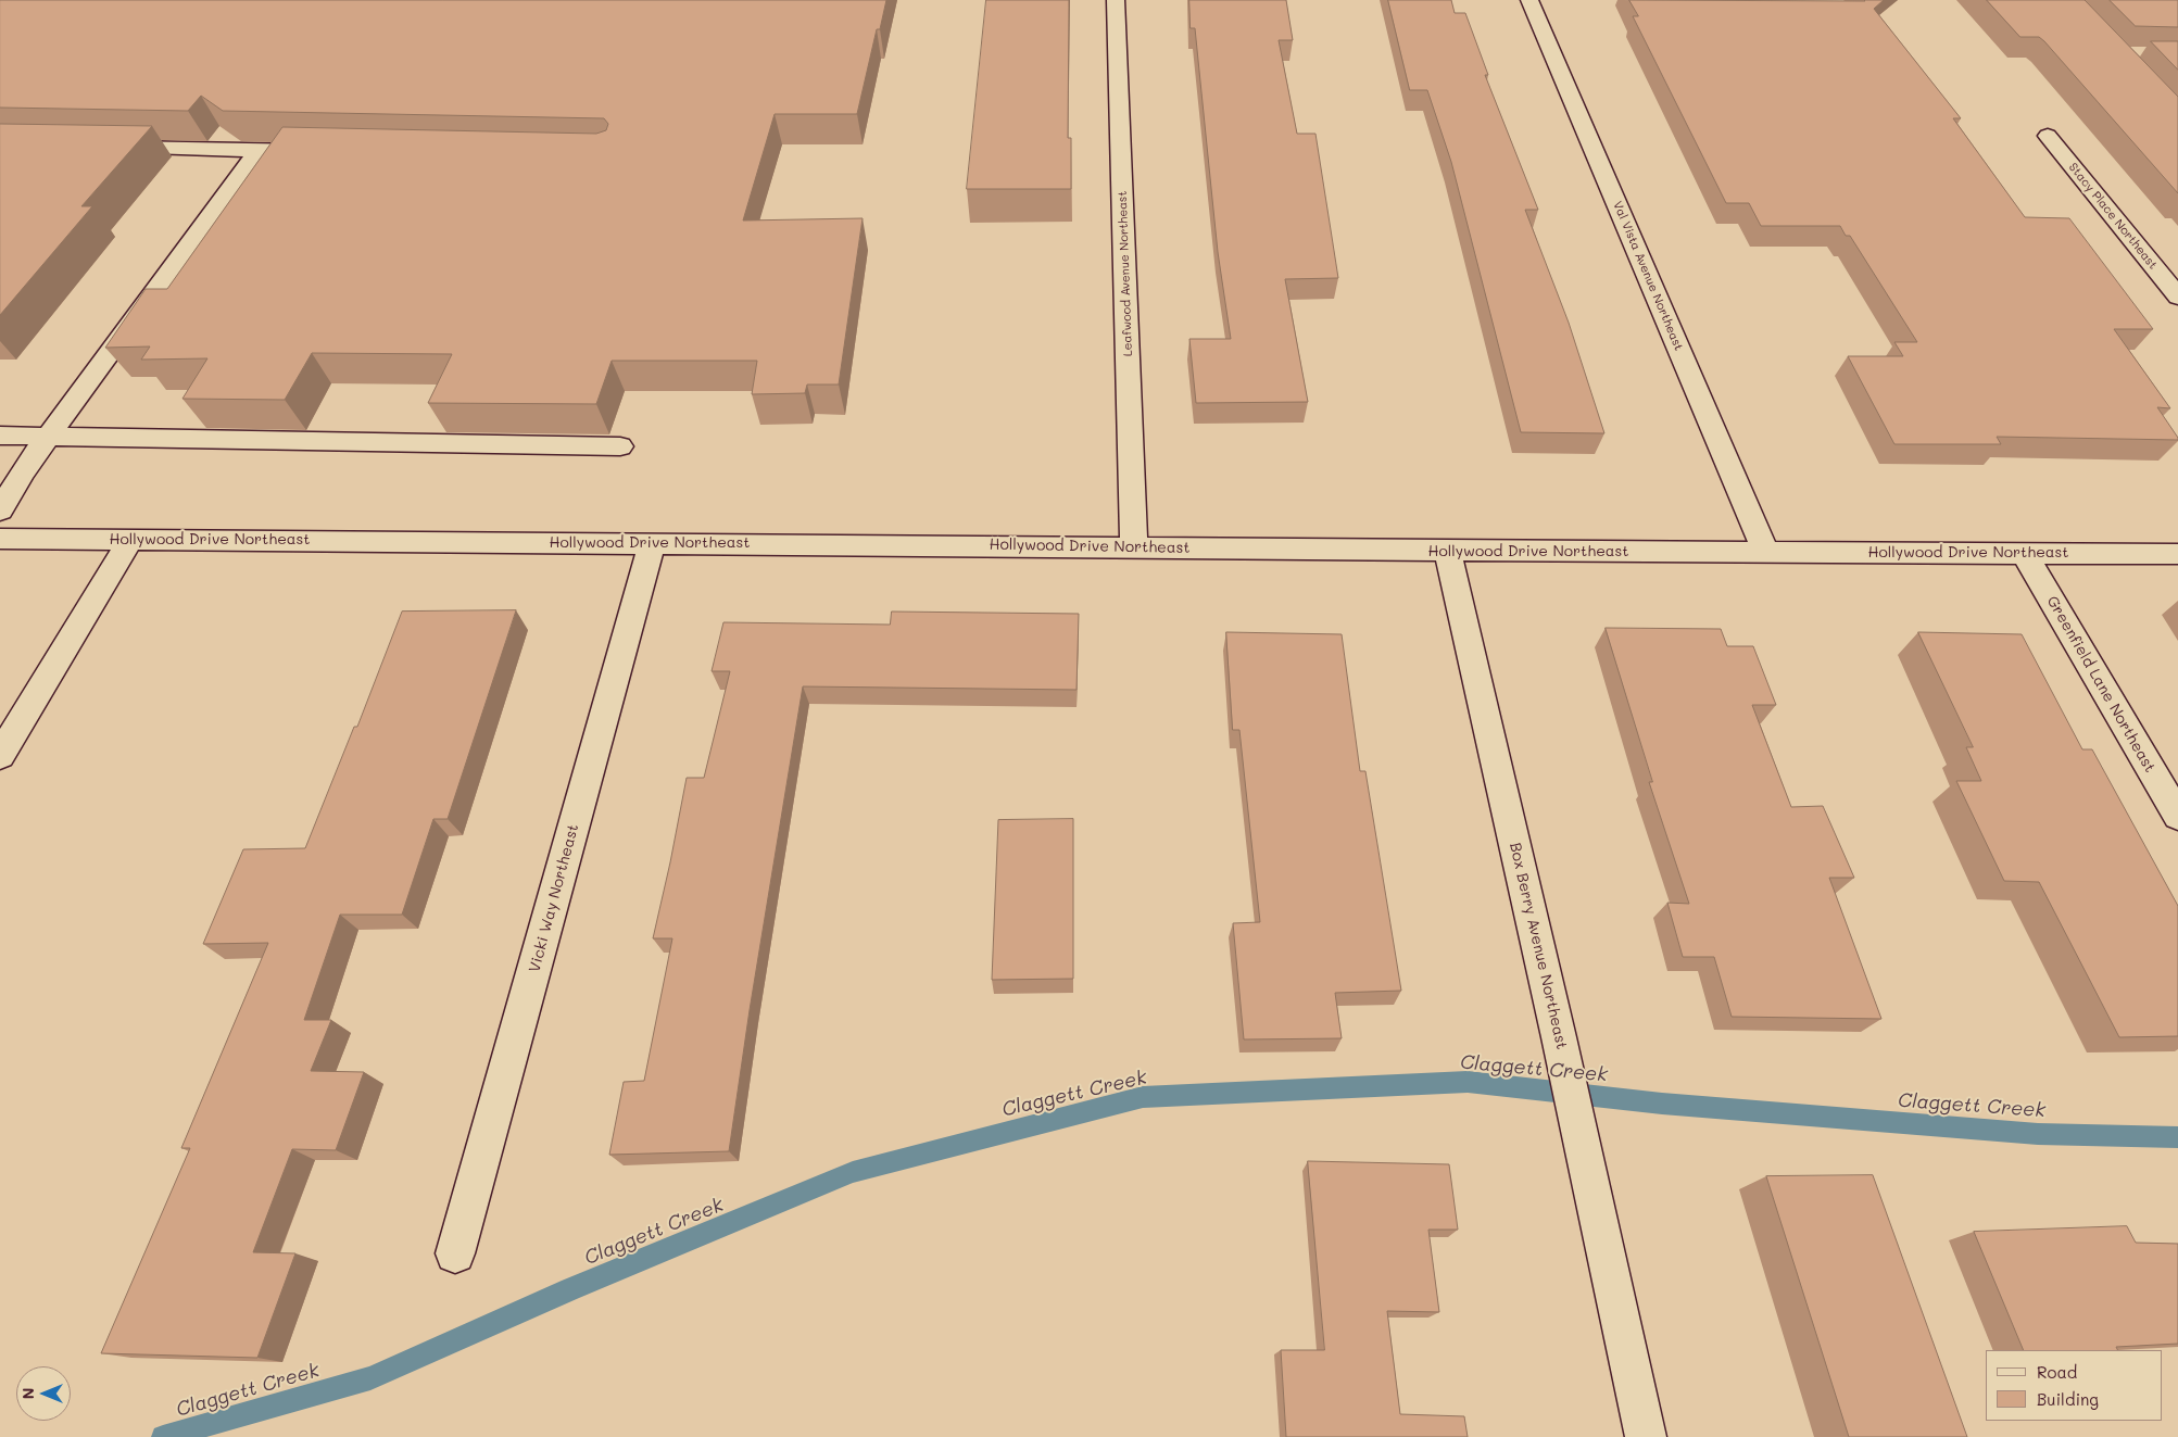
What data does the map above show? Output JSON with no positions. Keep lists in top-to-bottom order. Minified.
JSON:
{"streets":{"street":["Stacy Place Northeast","Leafwood Avenue Northeast","Val Vista Avenue Northeast","Hollywood Drive Northeast","Greenfield Lane Northeast","Vicki Way Northeast","Box Berry Avenue Northeast"]},"crossings":[["Leafwood Avenue Northeast","Hollywood Drive Northeast"],["Val Vista Avenue Northeast","Hollywood Drive Northeast"],["Hollywood Drive Northeast","Greenfield Lane Northeast"],["Hollywood Drive Northeast","Vicki Way Northeast"],["Hollywood Drive Northeast","Box Berry Avenue Northeast"]],"water":["Claggett Creek"],"legend":["Road","Building"],"north":"left"}
